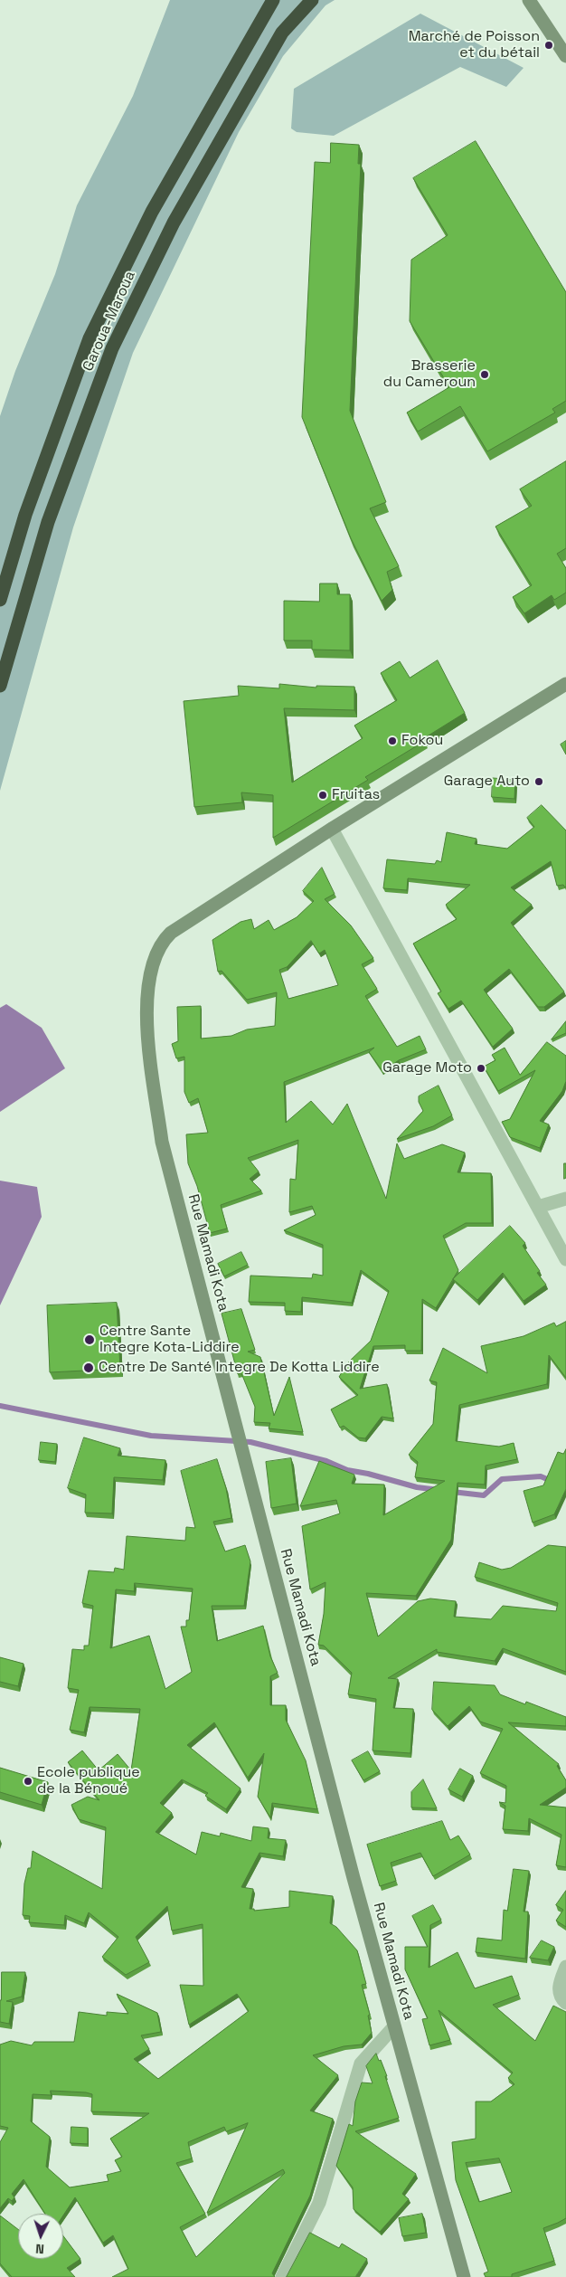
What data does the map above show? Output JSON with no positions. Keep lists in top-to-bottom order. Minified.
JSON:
{"streets":{"highway":["Garoua-Maroua"],"main road":["Rue Mamadi Kota"]},"places":["Marché de Poisson et du bétail","Brasserie du Cameroun","Fokou","Garage Auto","Fruitas","Garage Moto","Centre Sante Integre Kota-Liddire","Centre De Santé Integre De Kotta Liddire","Ecole publique de la Bénoué"],"north":"bottom"}
